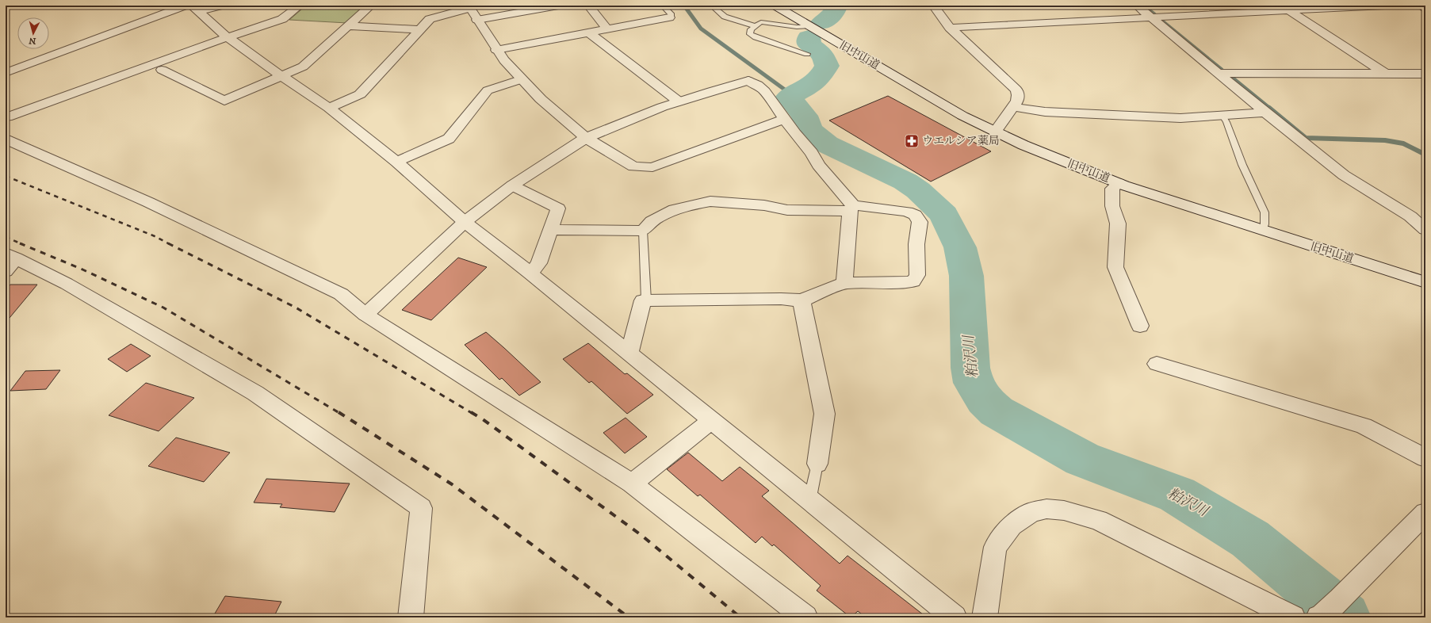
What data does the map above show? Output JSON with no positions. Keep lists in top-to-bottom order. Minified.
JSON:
{"streets":{"street":["旧中山道"]},"water":["粕沢川"],"places":{"pharmacy":["ウエルシア薬局"]},"north":"bottom"}
